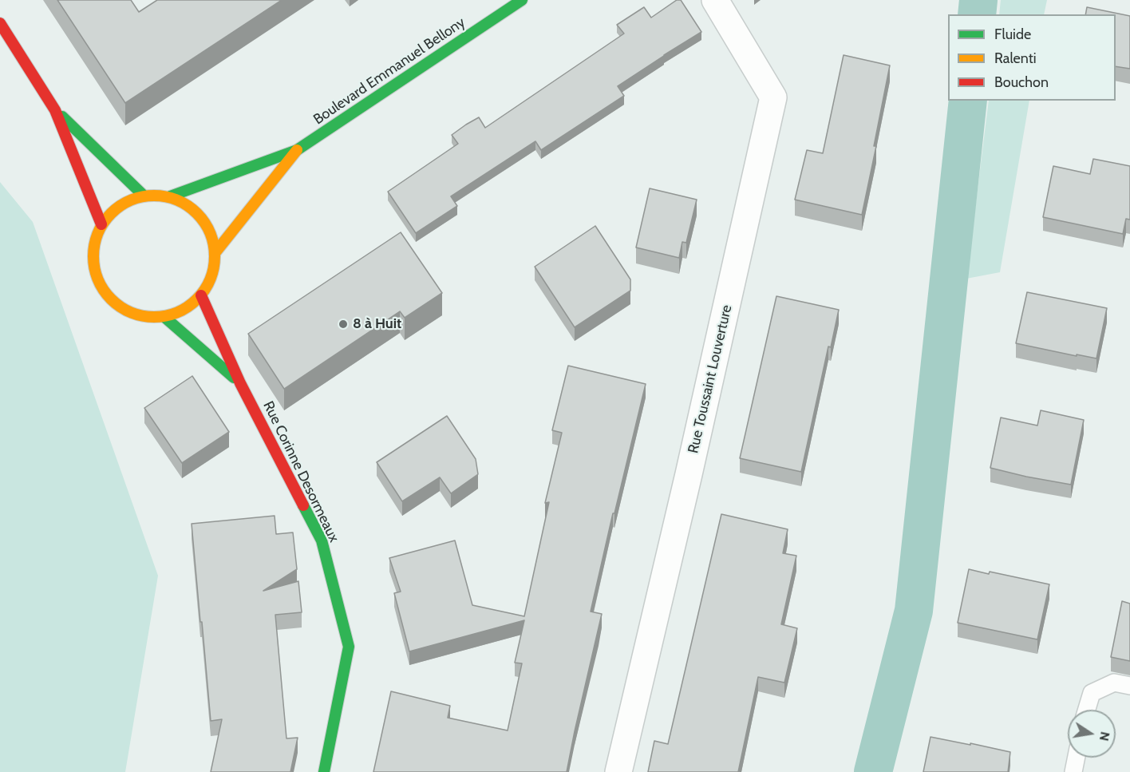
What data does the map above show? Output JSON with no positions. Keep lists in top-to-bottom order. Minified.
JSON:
{"streets":{"street":["Boulevard Emmanuel Bellony","Rue Toussaint Louverture","Rue Corinne Desormeaux"]},"crossings":[["Boulevard Emmanuel Bellony","Rue Corinne Desormeaux"]],"places":["8 à Huit"],"legend":["Fluide","Ralenti","Bouchon"],"north":"right"}
